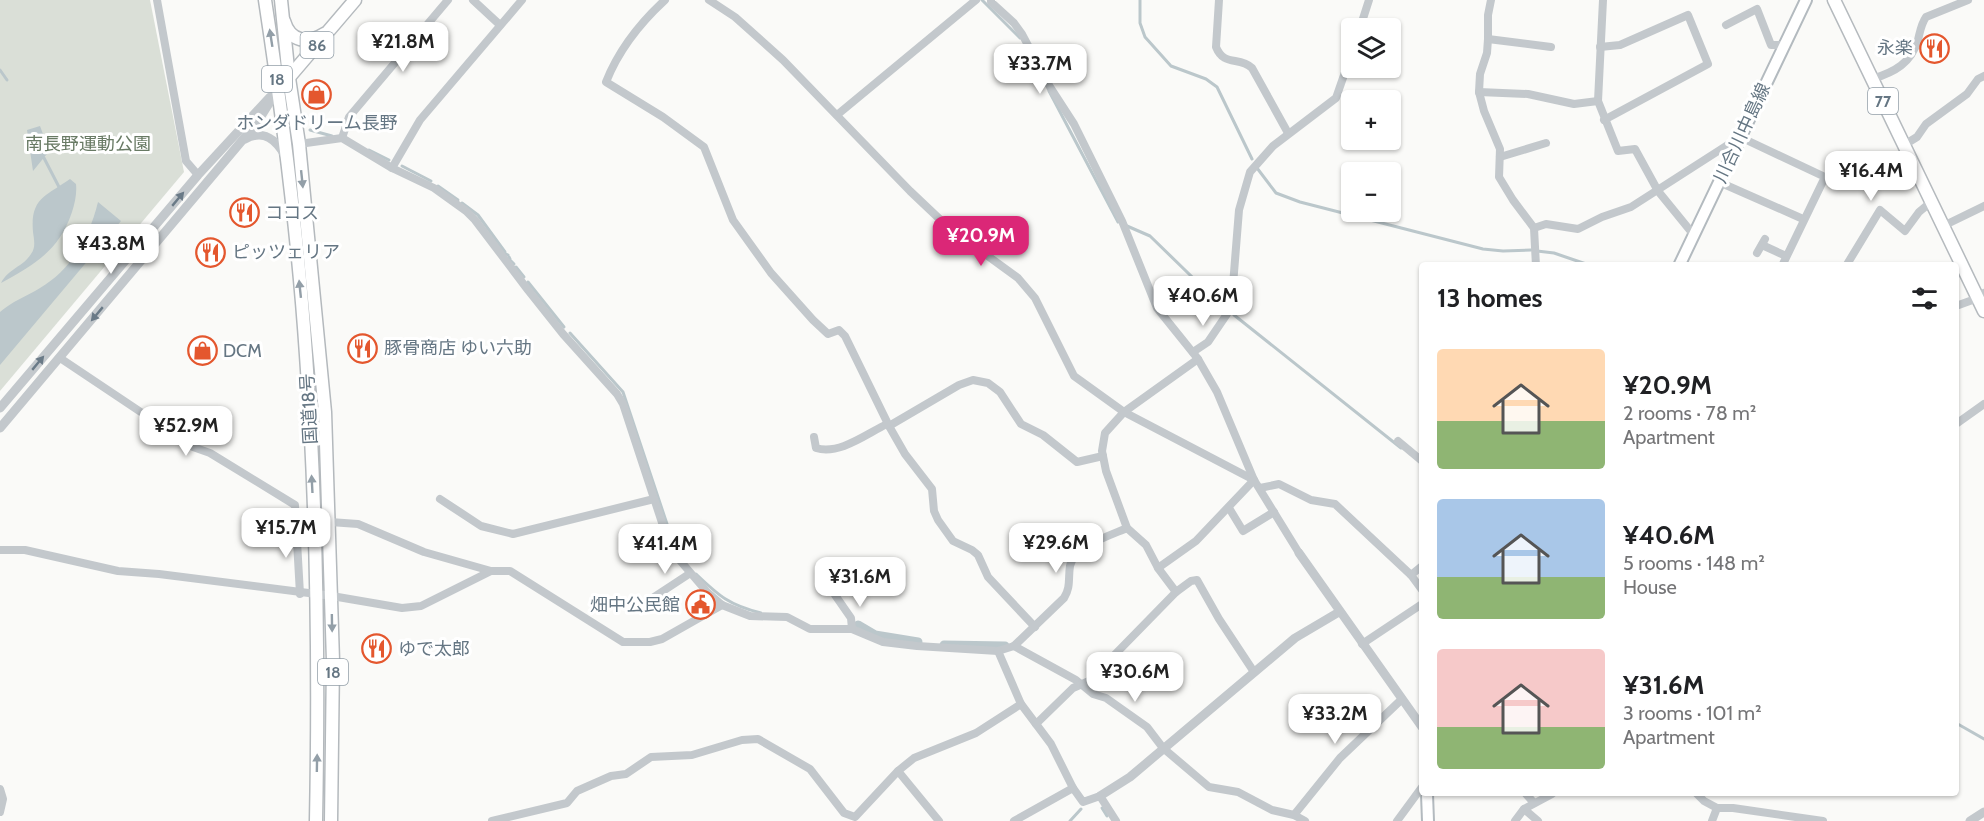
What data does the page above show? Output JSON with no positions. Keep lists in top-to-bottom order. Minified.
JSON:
{"streets":{"main road":["86","18","77","川合川中島線","国道18号"]},"crossings":[["86","国道18号"]],"parks":["南長野運動公園"],"places":{"restaurant":["永楽","ココス","ピッツェリア","豚骨商店 ゆい六助","ゆで太郎"],"shop":["ホンダドリーム長野","DCM"],"public building":["畑中公民館"]},"page":{"map_buttons":["+","−"],"price":["¥21.8M","¥33.7M","¥16.4M","¥20.9M","¥43.8M","¥40.6M","¥52.9M","¥15.7M","¥29.6M","¥41.4M","¥31.6M","¥30.6M","¥33.2M"],"heading":"13 homes","list":[{"name":"¥20.9M","note":"2 rooms · 78 m² · Apartment"},{"name":"¥40.6M","note":"5 rooms · 148 m² · House"},{"name":"¥31.6M","note":"3 rooms · 101 m² · Apartment"}]}}
